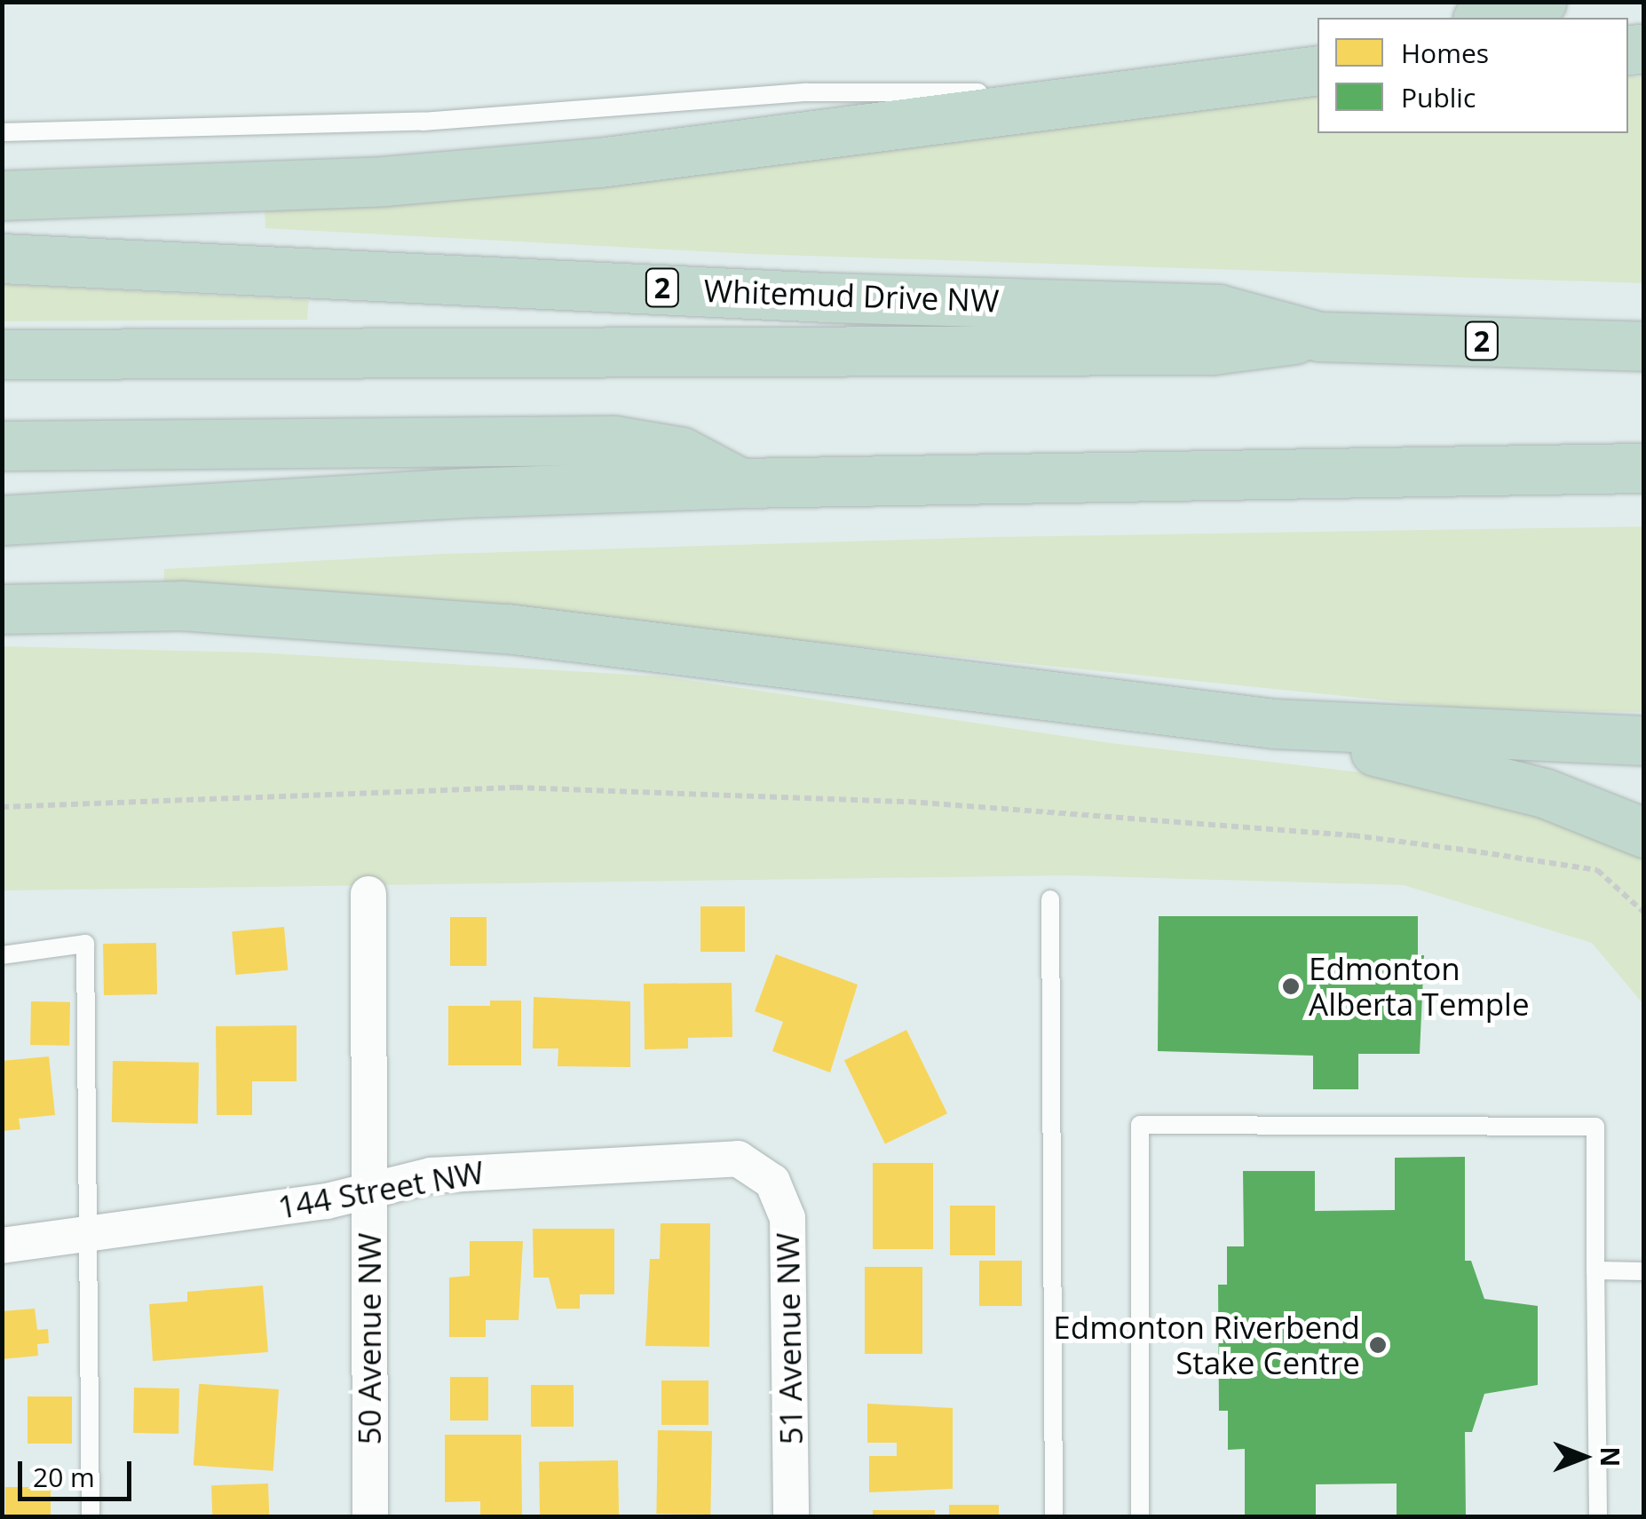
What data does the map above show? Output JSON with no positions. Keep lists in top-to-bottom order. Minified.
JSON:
{"streets":{"highway":["2","Whitemud Drive NW"],"street":["144 Street NW","50 Avenue NW","51 Avenue NW"]},"crossings":[["144 Street NW","50 Avenue NW"],["144 Street NW","51 Avenue NW"]],"places":["Edmonton Alberta Temple","Edmonton Riverbend Stake Centre"],"legend":["Homes","Public"],"scale_bar":"20 m","north":"right"}
